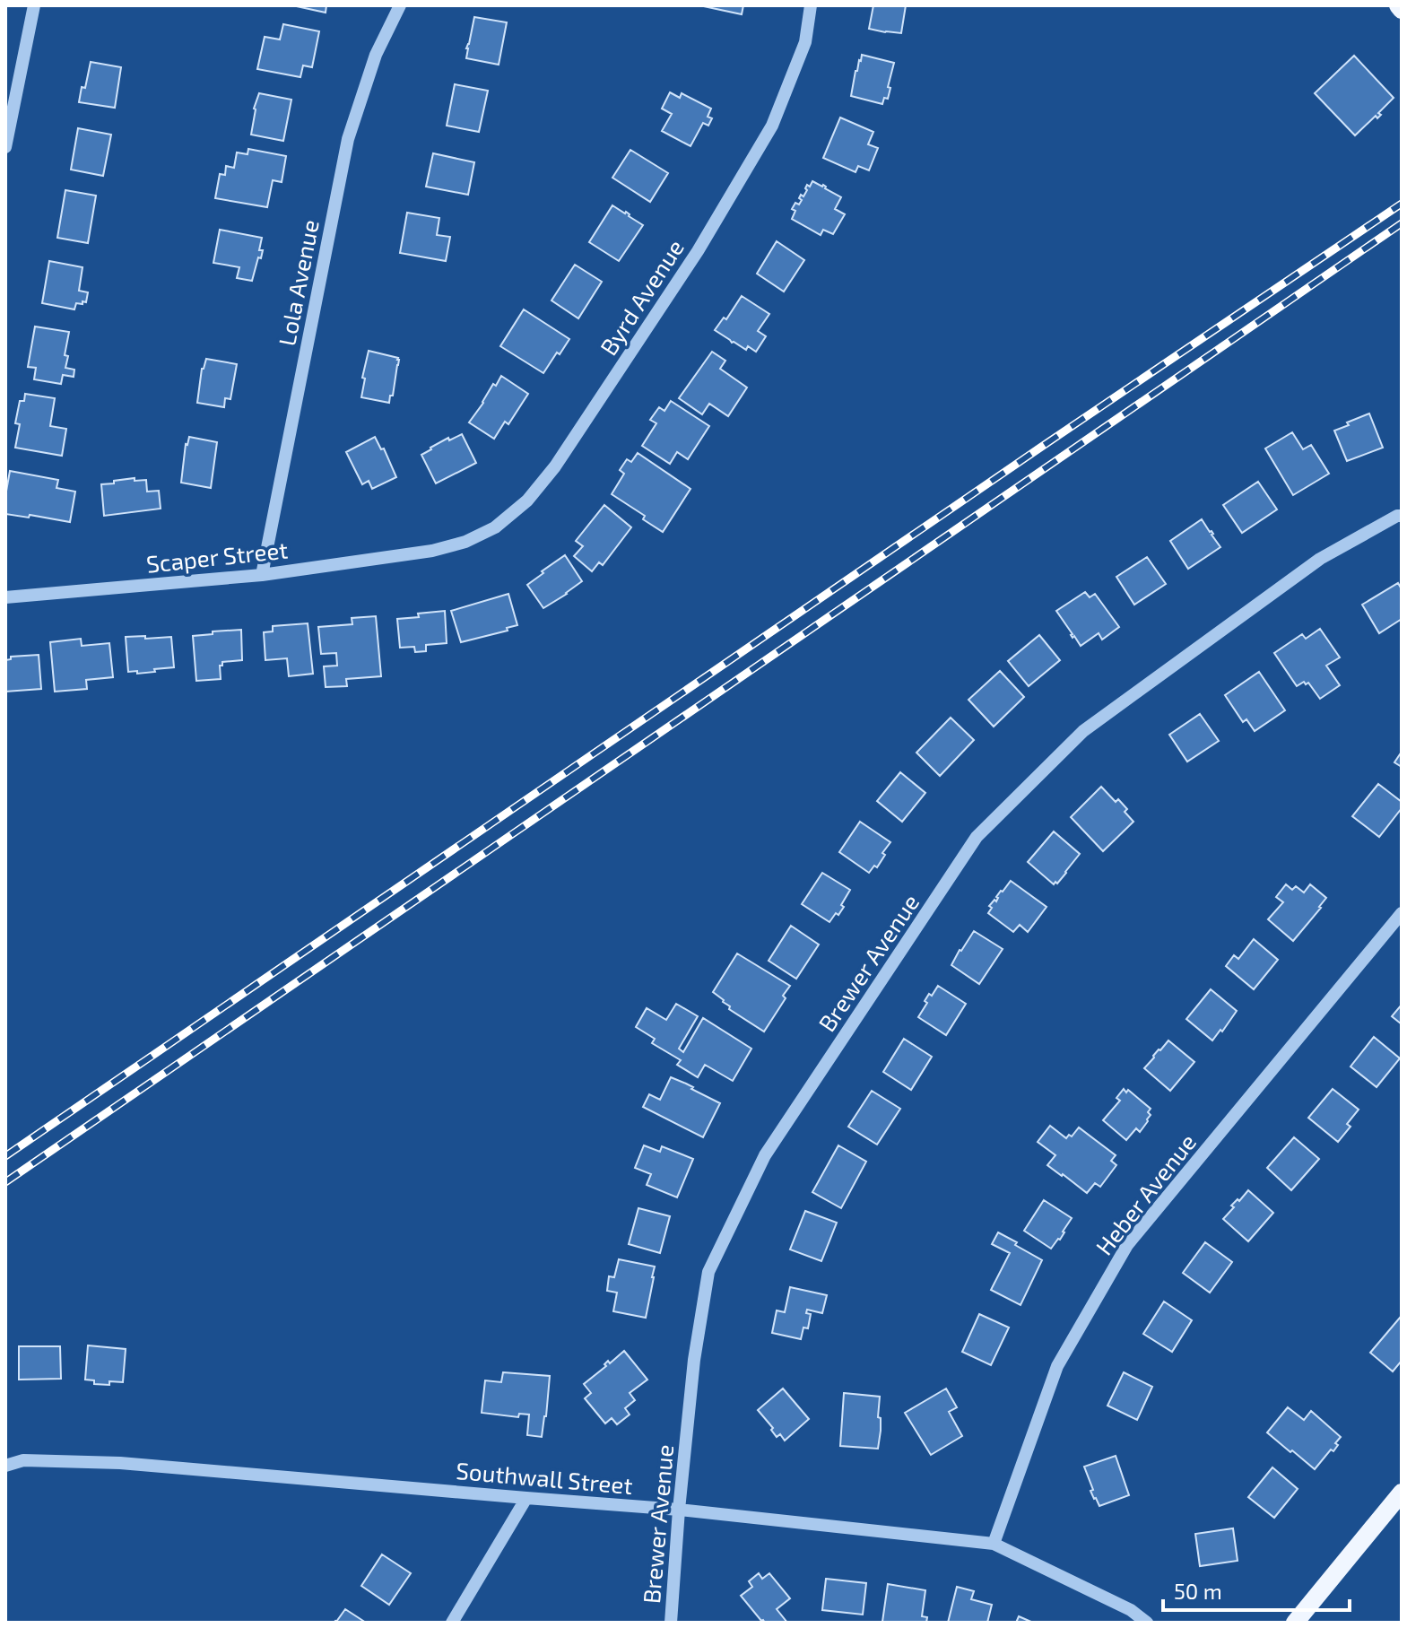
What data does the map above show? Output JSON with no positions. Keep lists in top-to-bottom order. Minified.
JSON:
{"streets":{"street":["Lola Avenue","Byrd Avenue","Scaper Street","Brewer Avenue","Heber Avenue","Southwall Street"]},"crossings":[["Lola Avenue","Scaper Street"],["Byrd Avenue","Scaper Street"],["Brewer Avenue","Southwall Street"],["Heber Avenue","Southwall Street"]],"scale_bar":"50 m"}
